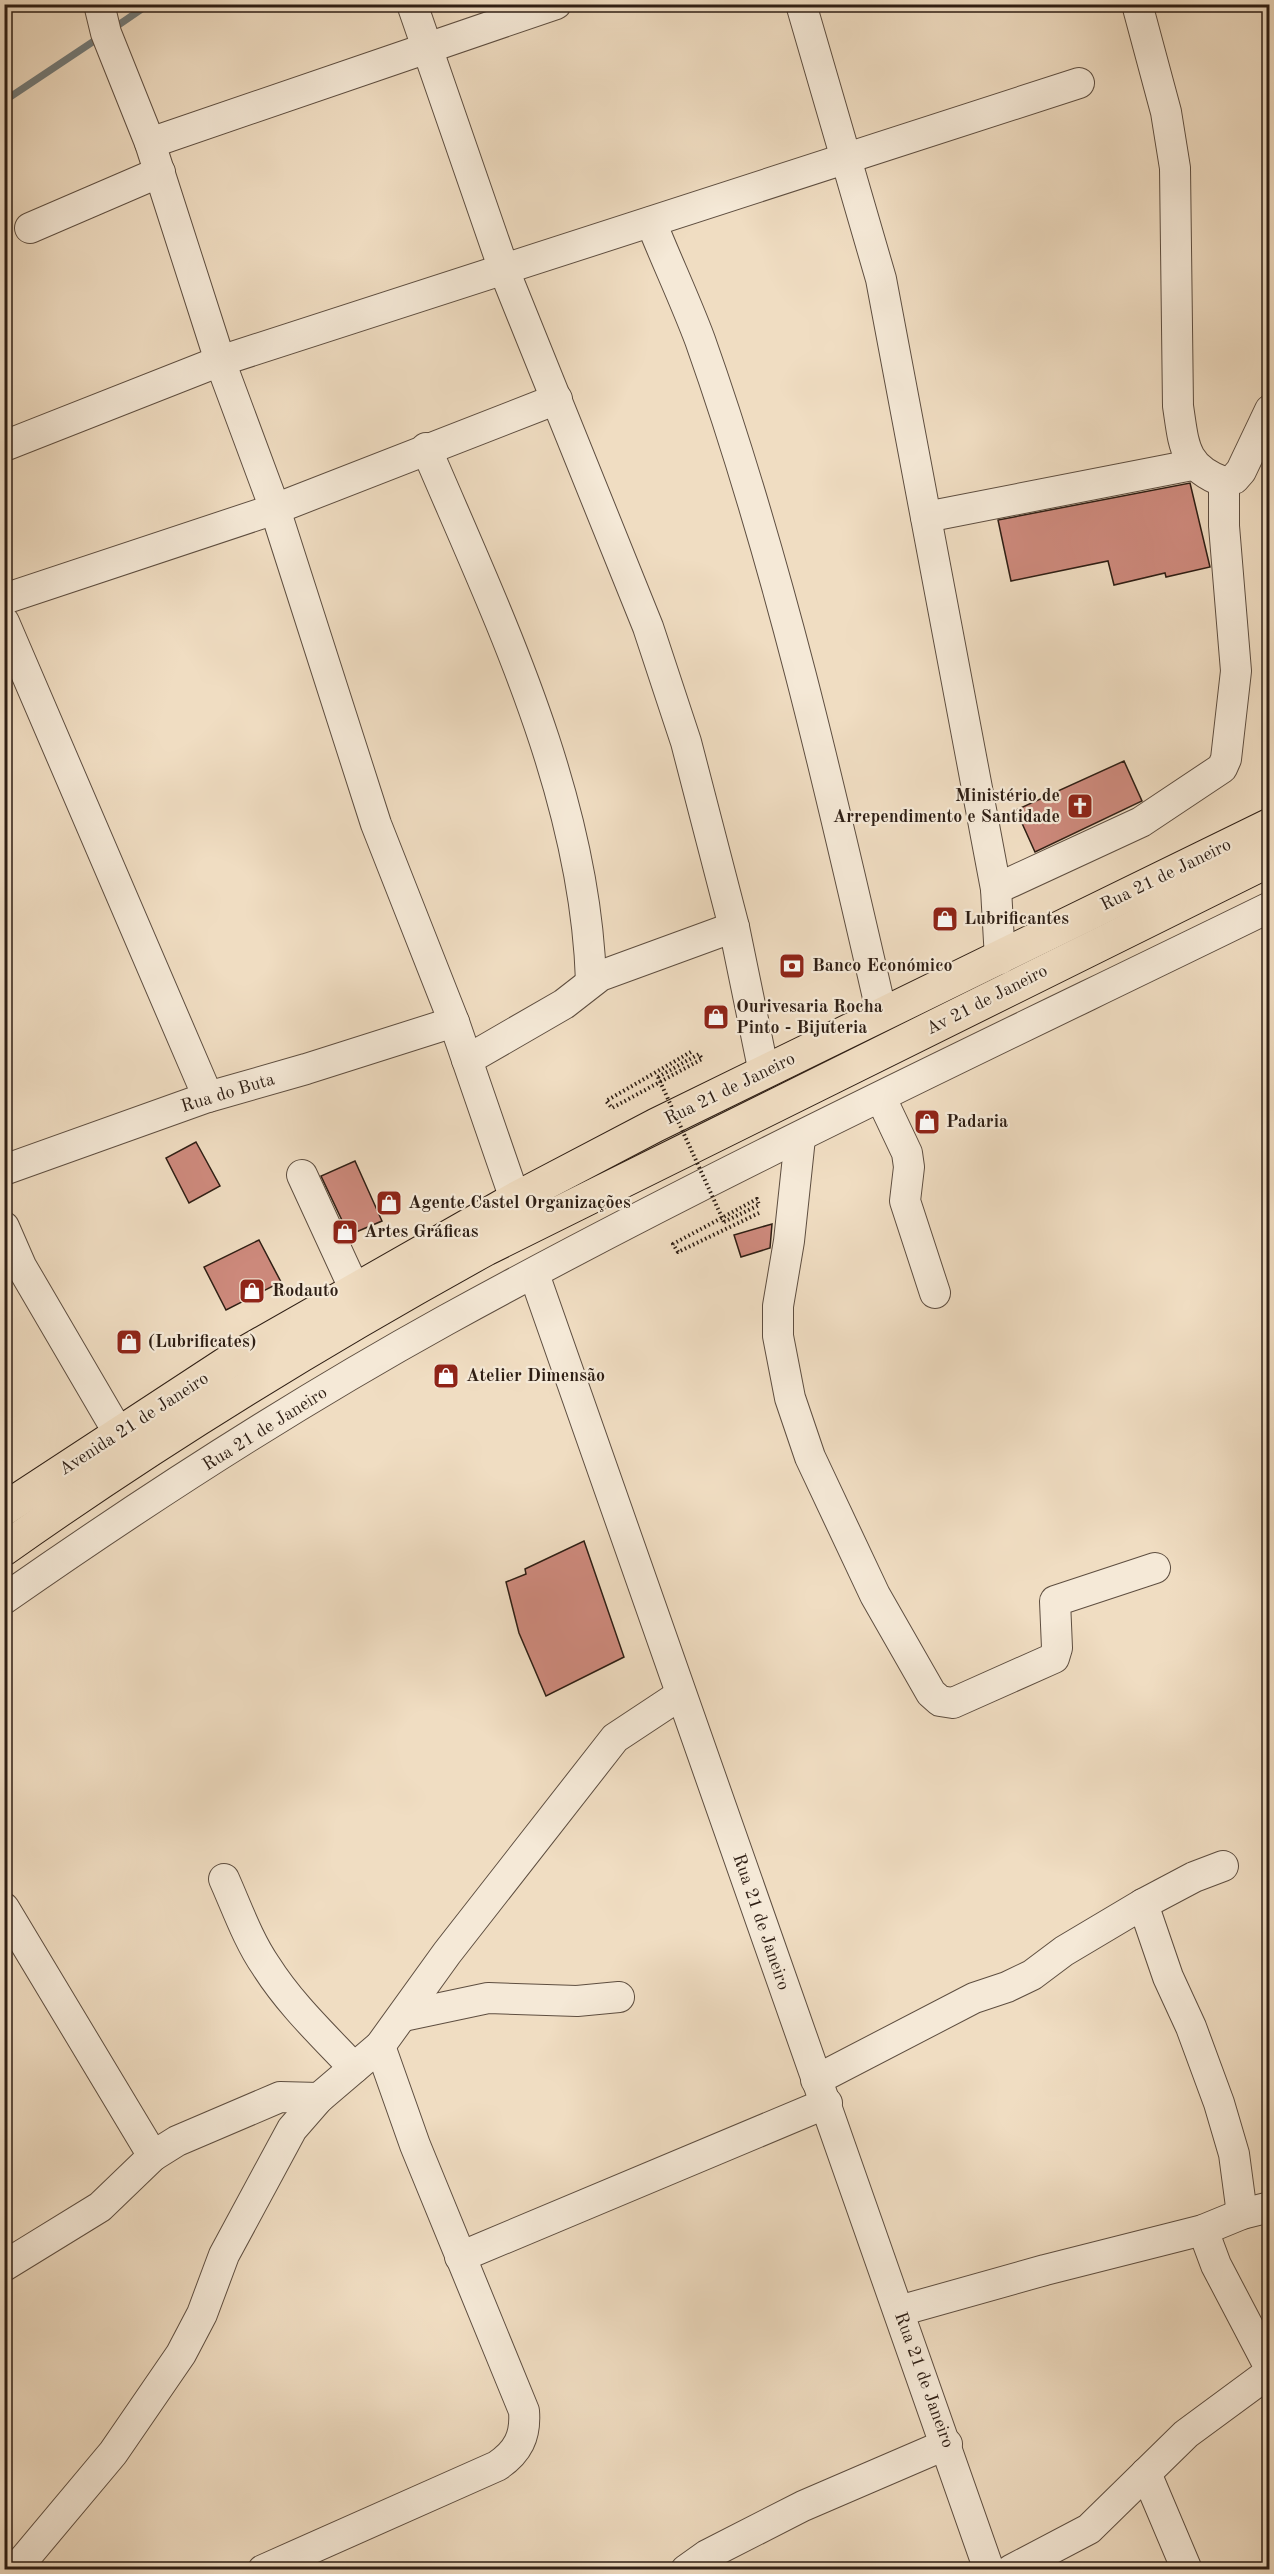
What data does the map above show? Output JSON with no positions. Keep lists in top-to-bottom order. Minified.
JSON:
{"streets":{"main road":["Rua 21 de Janeiro","Av 21 de Janeiro","Avenida 21 de Janeiro"],"street":["Rua do Buta"]},"crossings":[["Rua 21 de Janeiro","Av 21 de Janeiro"],["Rua 21 de Janeiro","Avenida 21 de Janeiro"]],"places":{"church":["Ministério de Arrependimento e Santidade"],"shop":["Lubrificantes","Ourivesaria Rocha Pinto - Bijuteria","Padaria","Agente Castel Organizações","Artes Gráficas","Rodauto","(Lubrificates)","Atelier Dimensão"],"bank":["Banco Económico"]}}
